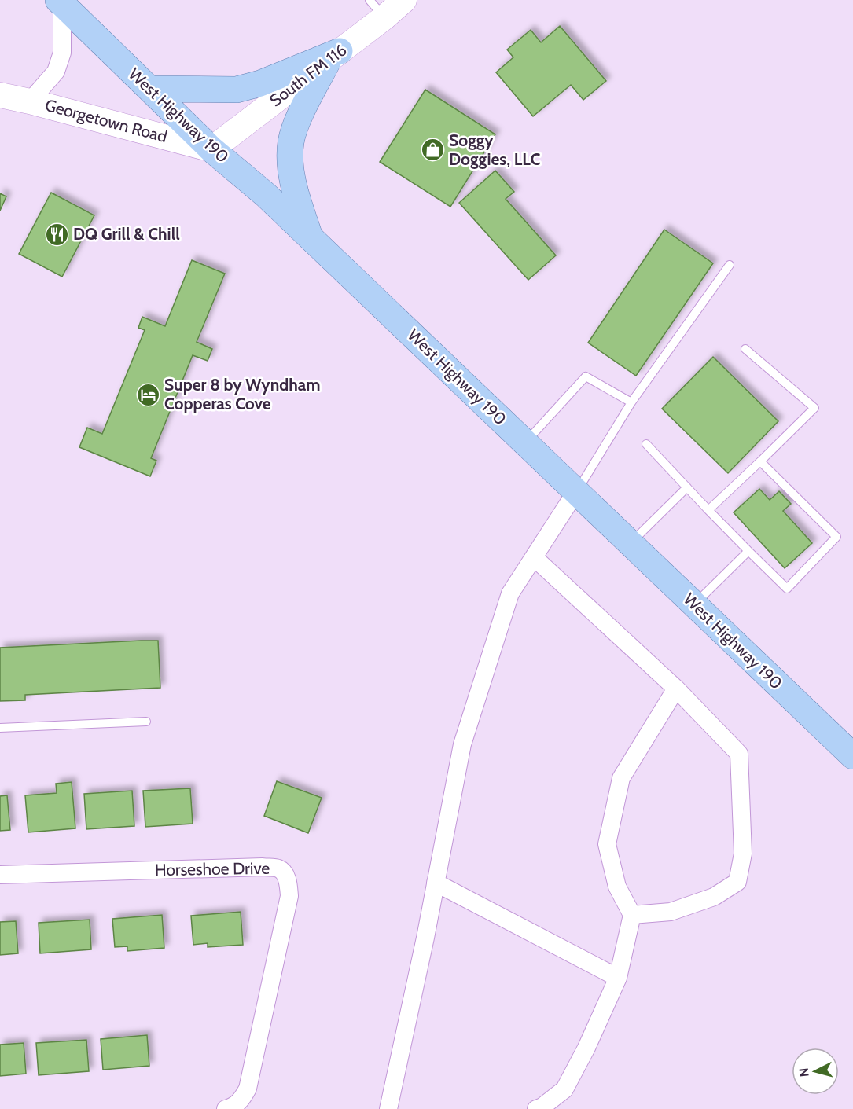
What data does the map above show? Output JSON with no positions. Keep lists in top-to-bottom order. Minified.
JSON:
{"streets":{"main road":["South FM 116","West Highway 190","Georgetown Road"],"street":["Horseshoe Drive"]},"crossings":[["South FM 116","West Highway 190"],["South FM 116","Georgetown Road"],["West Highway 190","Georgetown Road"]],"places":{"shop":["Soggy Doggies, LLC"],"restaurant":["DQ Grill & Chill"],"hotel":["Super 8 by Wyndham Copperas Cove"]},"north":"left"}
